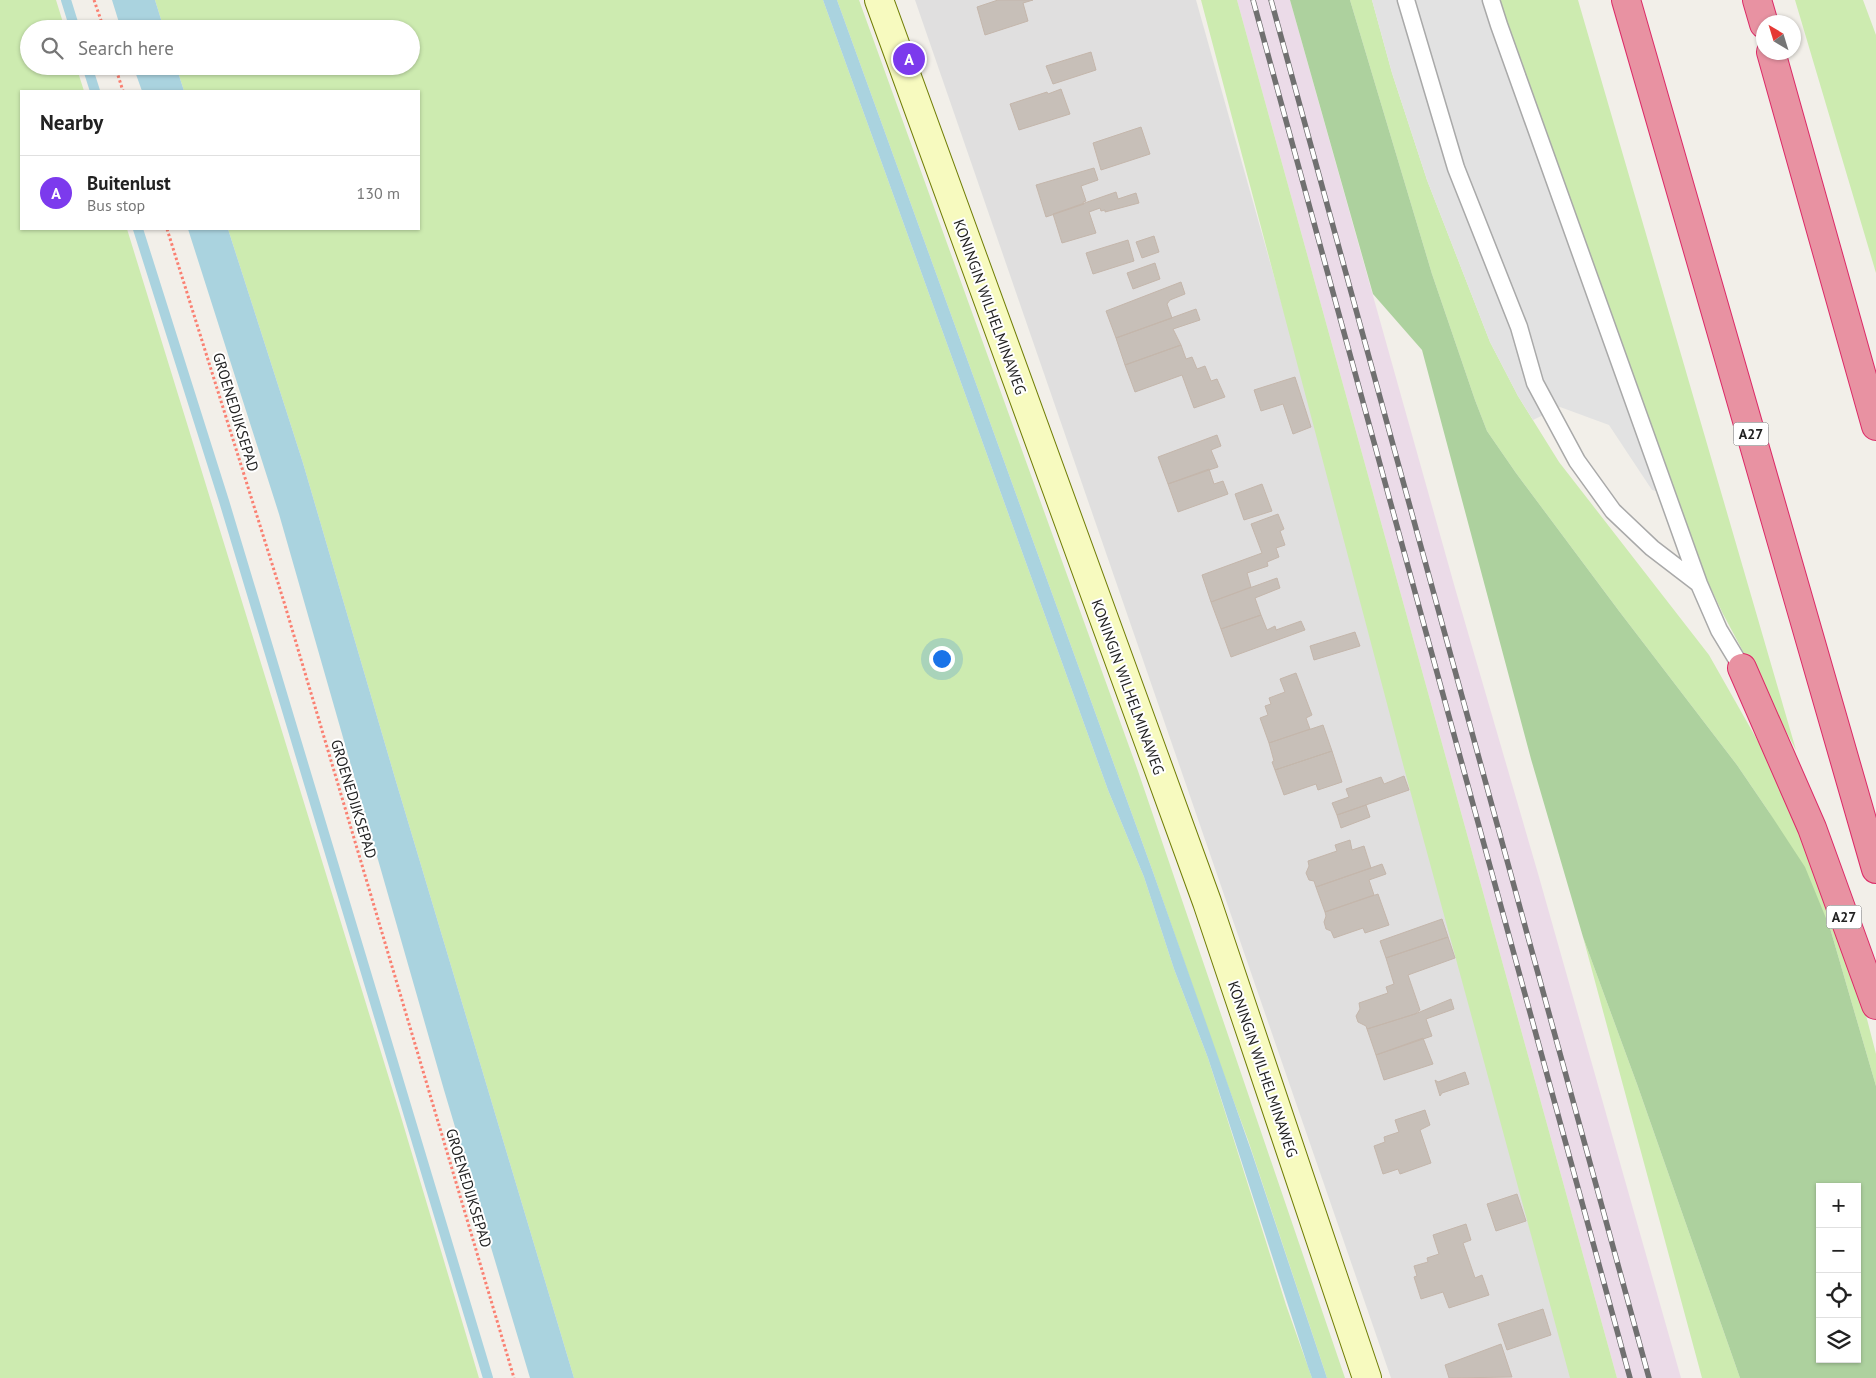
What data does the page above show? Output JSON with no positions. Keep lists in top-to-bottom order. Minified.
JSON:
{"streets":{"highway":["A27"],"main road":["KONINGIN WILHELMINAWEG"],"path":["GROENEDIJKSEPAD"]},"north":"top left","page":{"search":"Search here","pins":"A","heading":"Nearby","list":[{"mark":"A","name":"Buitenlust","note":"Bus stop","value":"130 m"}],"map_buttons":["+","−"]}}
